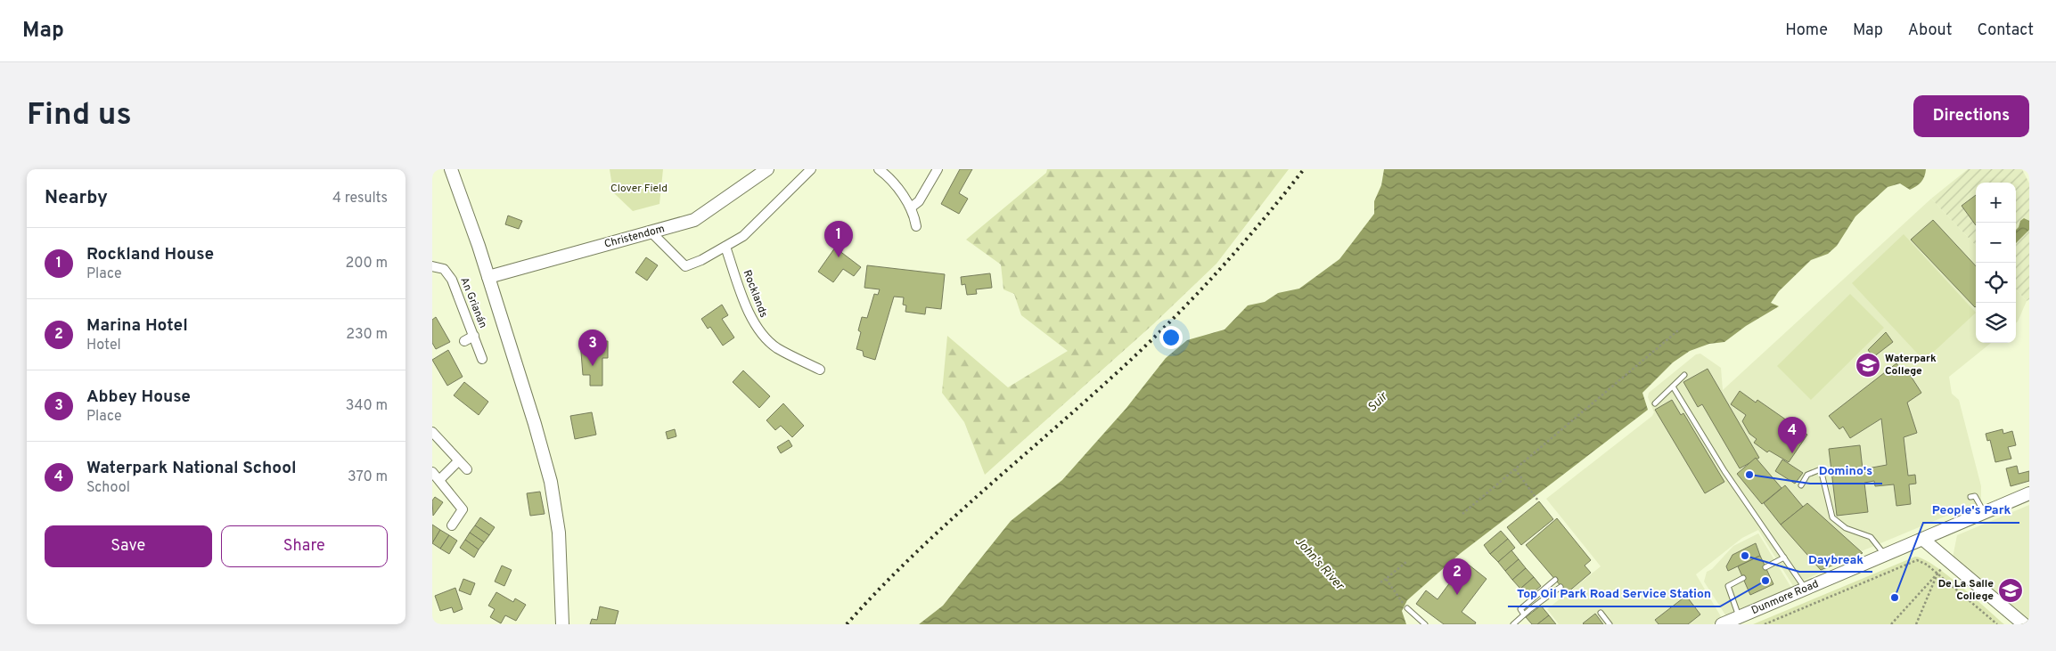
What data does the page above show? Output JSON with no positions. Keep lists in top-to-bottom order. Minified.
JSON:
{"streets":{"street":["Christendom","Rocklands","An Grianán","Dunmore Road"]},"water":["Suir","John's River"],"parks":["Clover Field"],"places":{"school or university":["Waterpark College","De La Salle College"],"other":["Domino's","Daybreak","Top Oil Park Road Service Station","People's Park"]},"page":{"header":"Map","nav":["Home","Map","About","Contact"],"buttons":["Directions",["Save","Share"]],"title":"Find us","heading":["Nearby","4 results"],"map_buttons":["+","−"],"pins":["1","3","4","2"],"list":[{"mark":"1","name":"Rockland House","note":"Place","value":"200 m"},{"mark":"2","name":"Marina Hotel","note":"Hotel","value":"230 m"},{"mark":"3","name":"Abbey House","note":"Place","value":"340 m"},{"mark":"4","name":"Waterpark National School","note":"School","value":"370 m"}]}}
